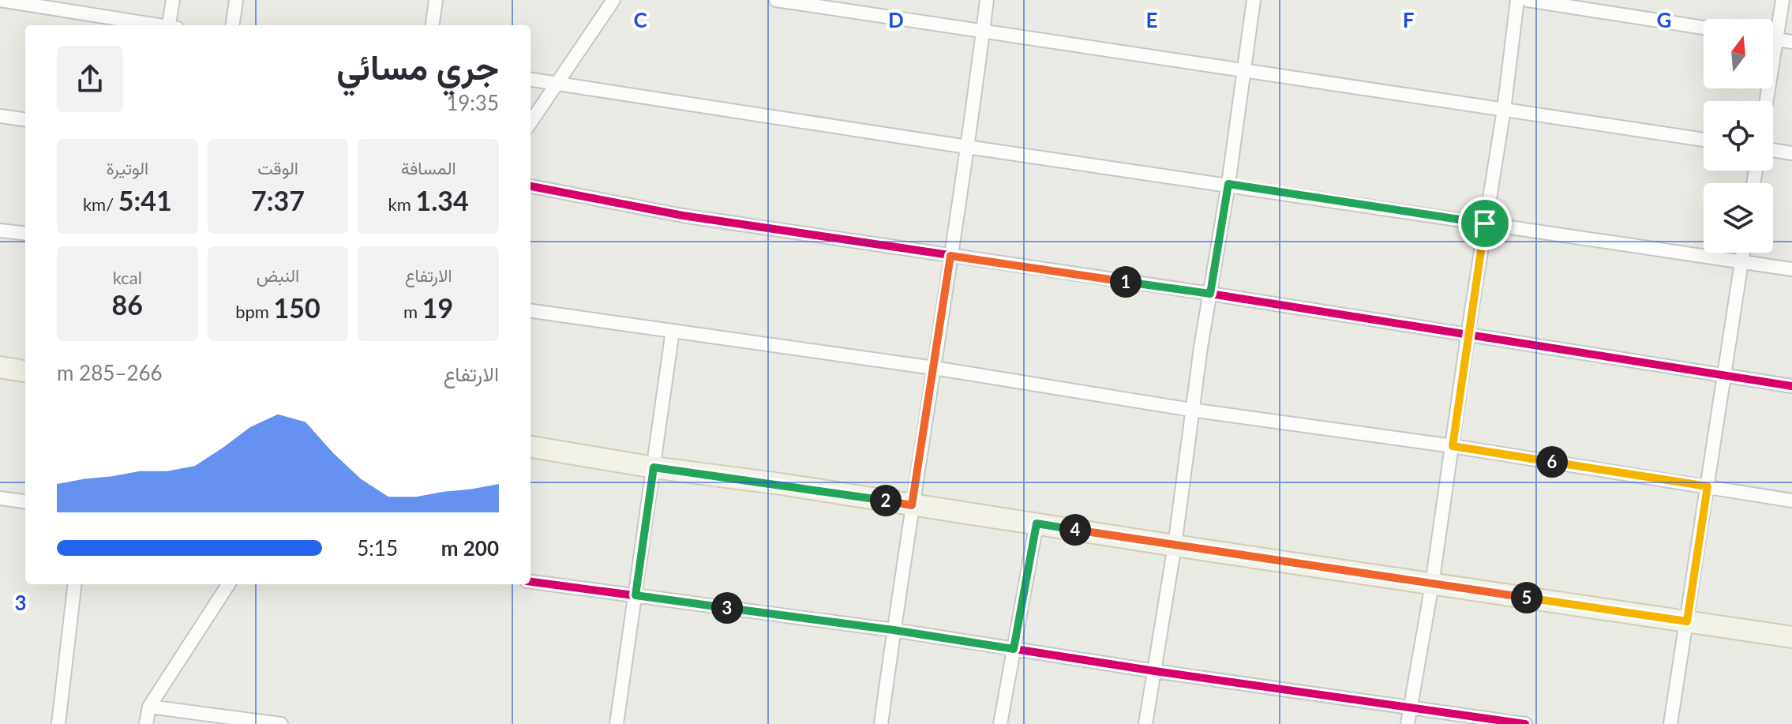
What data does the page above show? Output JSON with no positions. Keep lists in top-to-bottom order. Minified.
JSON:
{"north":"top","page":{"heading":["جري مسائي","19:35"],"stats":[["المسافة","1.34 km"],["الوقت","7:37"],["الوتيرة","5:41 /km"],["الارتفاع","19 m"],["النبض","150 bpm"],["kcal","86"]],"pins":["1","6","2","4","5","3"],"chart":["الارتفاع","266–285 m"],"list":[{"name":"200 m","note":"5:15"}]},"grid":{"columns":["C","D","E","F","G"],"rows":["3"]}}
